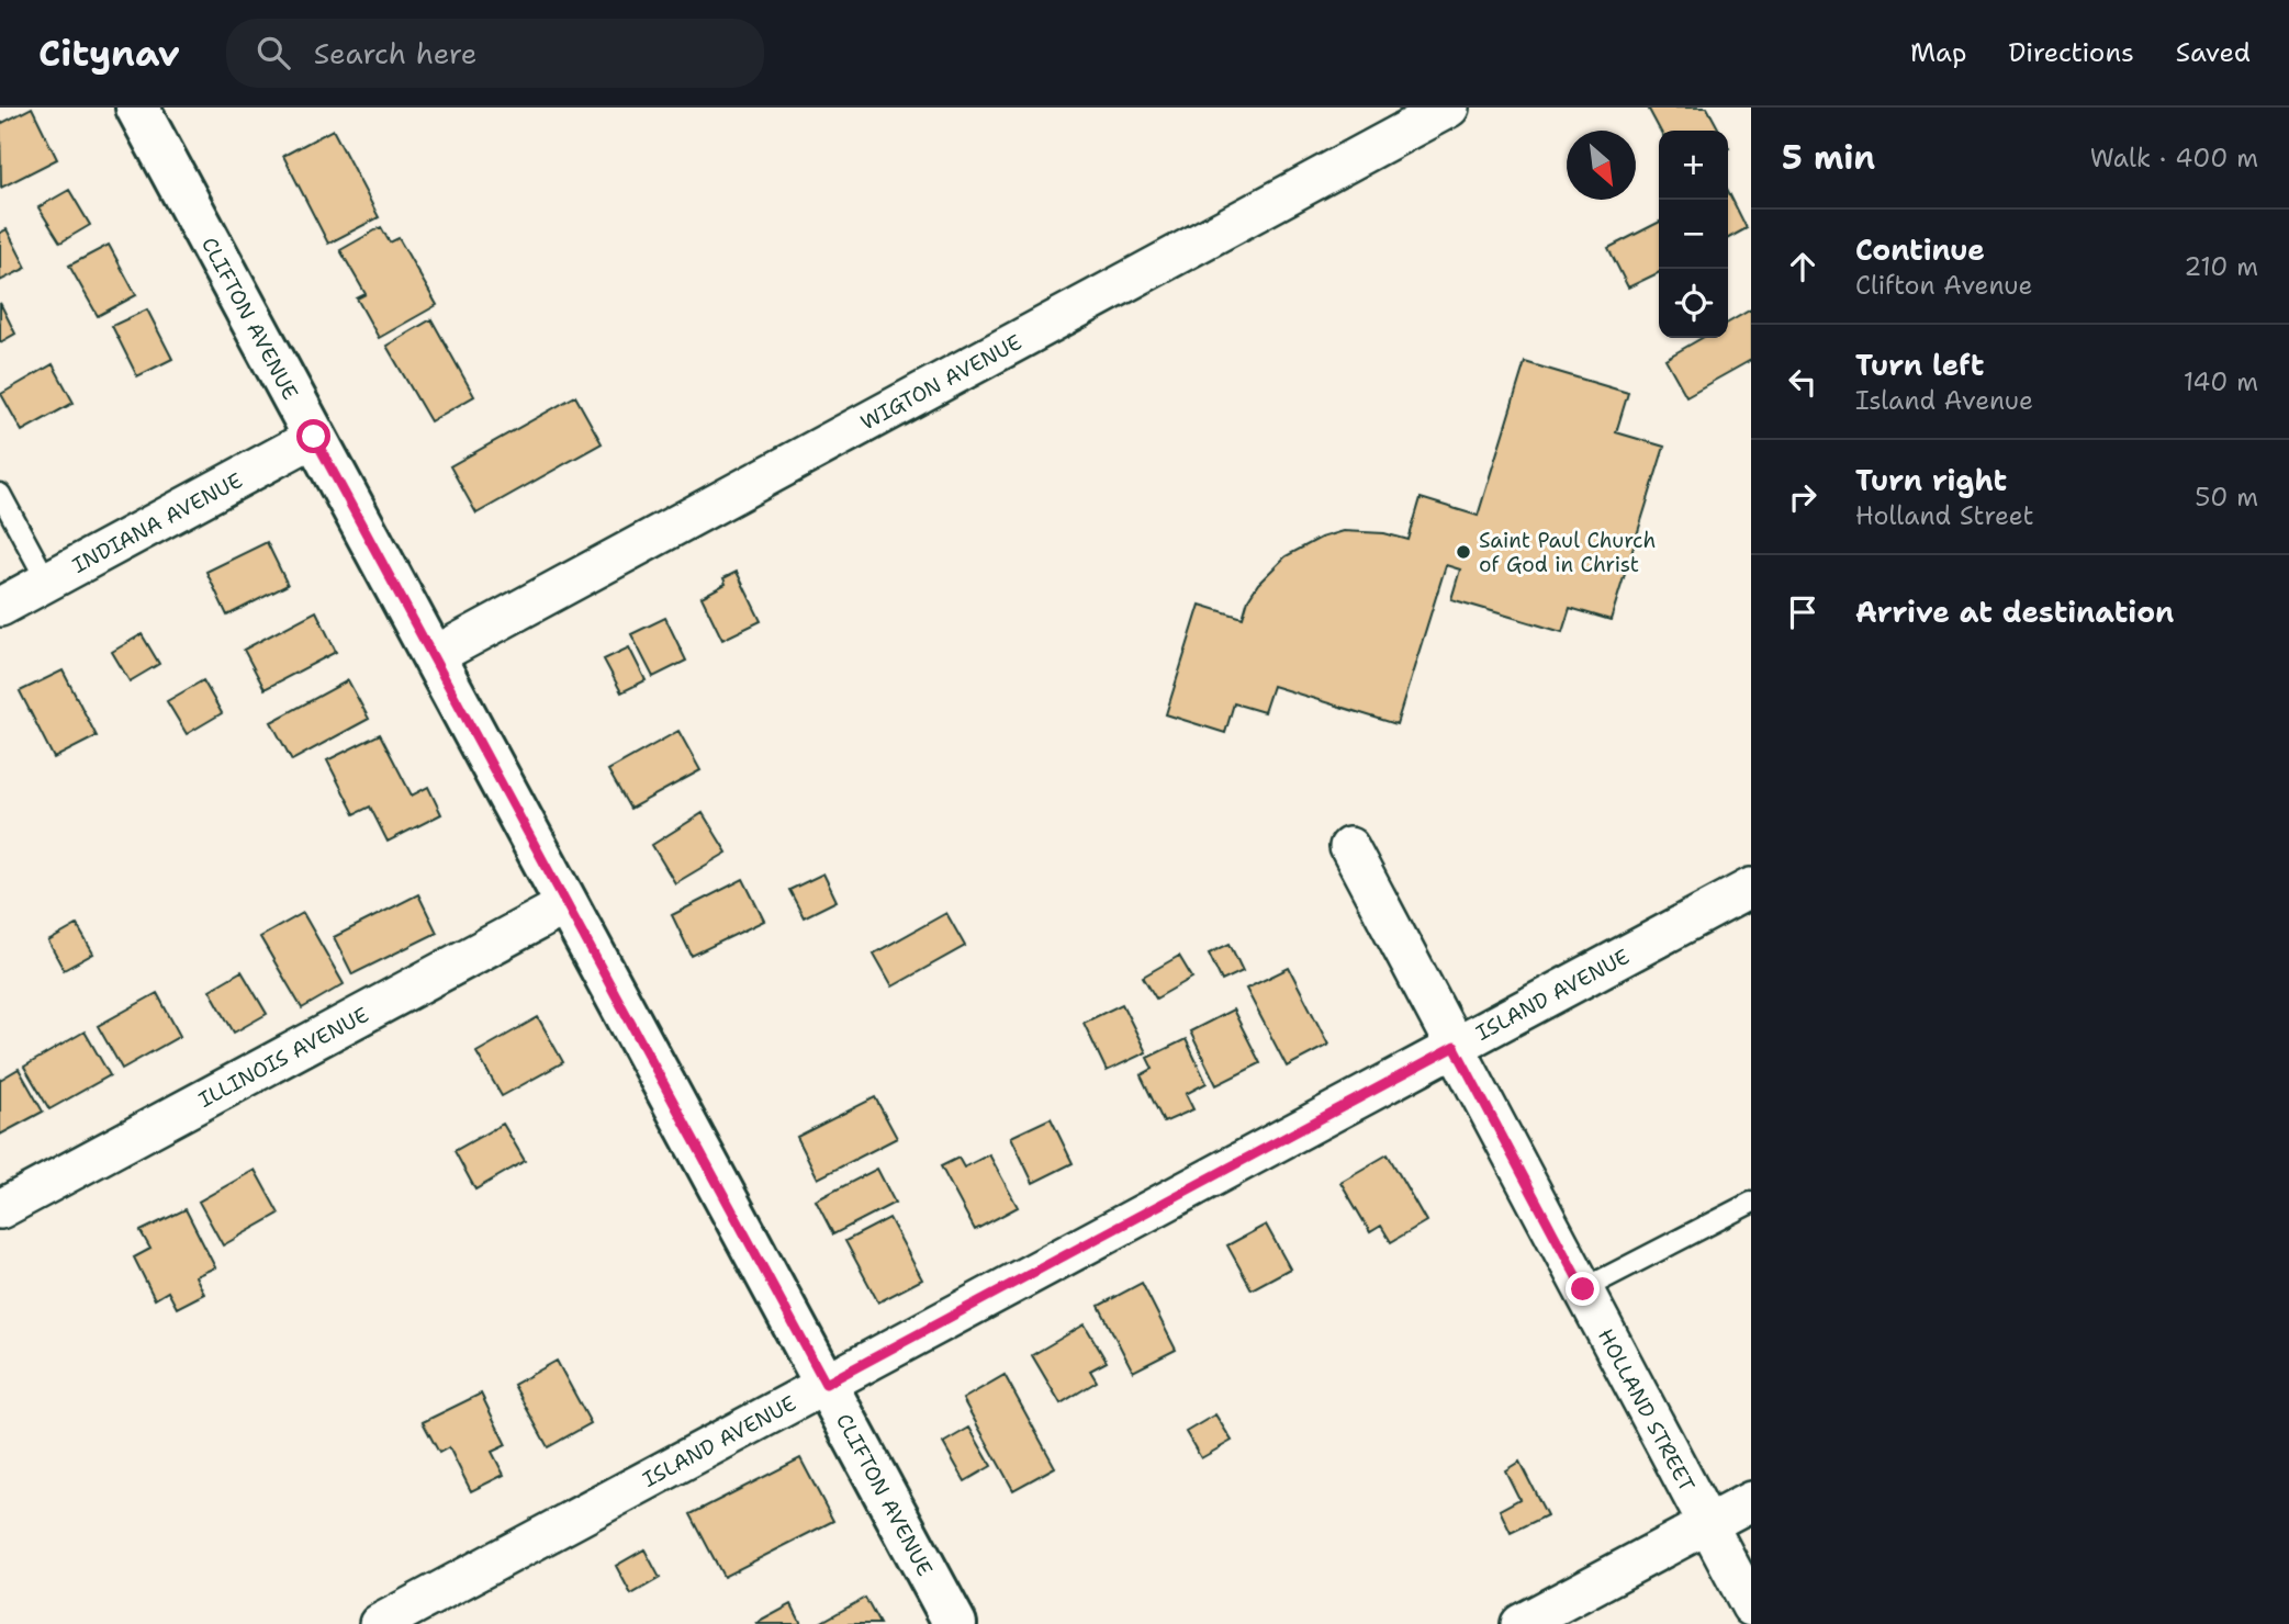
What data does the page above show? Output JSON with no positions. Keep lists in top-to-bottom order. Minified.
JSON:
{"streets":{"street":["CLIFTON AVENUE","WIGTON AVENUE","INDIANA AVENUE","ISLAND AVENUE","ILLINOIS AVENUE","HOLLAND STREET"]},"crossings":[["CLIFTON AVENUE","WIGTON AVENUE"],["CLIFTON AVENUE","INDIANA AVENUE"],["CLIFTON AVENUE","ISLAND AVENUE"],["CLIFTON AVENUE","ILLINOIS AVENUE"],["ISLAND AVENUE","HOLLAND STREET"]],"places":["Saint Paul Church of God in Christ"],"north":"bottom right","page":{"header":"Citynav","search":"Search here","nav":["Map","Directions","Saved"],"heading":["5 min","Walk · 400 m"],"map_buttons":["+","−"],"list":[["Continue","Clifton Avenue","210 m"],["Turn left","Island Avenue","140 m"],["Turn right","Holland Street","50 m"],"Arrive at destination"]}}
